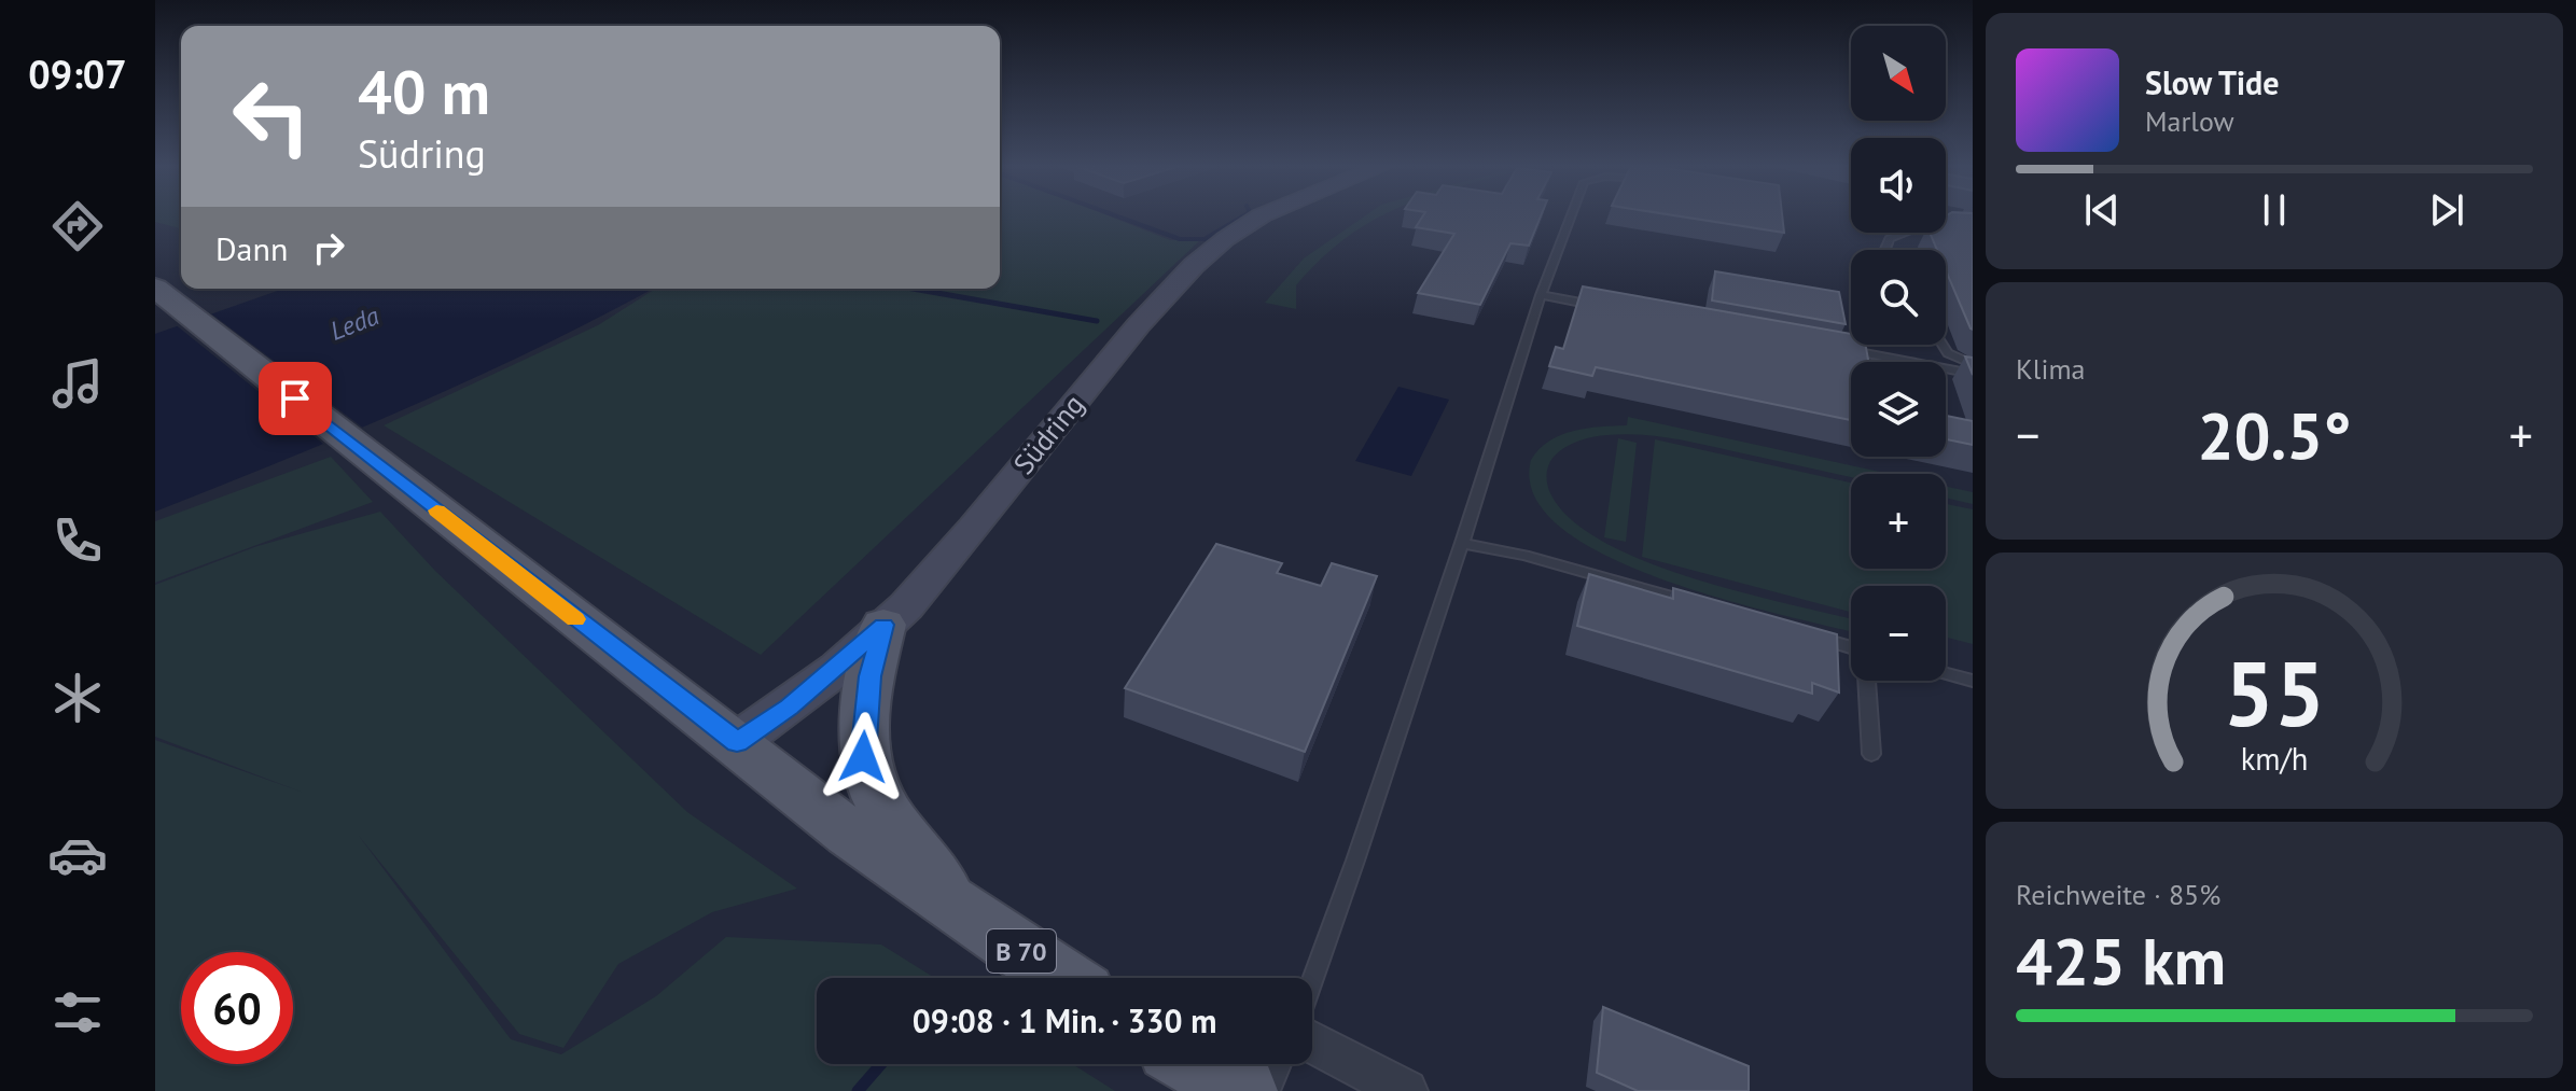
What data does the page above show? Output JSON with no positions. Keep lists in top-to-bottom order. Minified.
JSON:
{"streets":{"main road":["Südring","B 70"]},"crossings":[["Südring","B 70"]],"water":["Leda"],"north":"bottom right","page":{"tabs":"09:07","map_buttons":["+","−"],"turn":["40 m","Südring"],"song":["Slow Tide","Marlow"],"then":"Dann","tile":["Klima",["Reichweite · 85%","425 km"]],"heat":["−","20.5°","+"],"limit":"60","trip":"09:08 · 1 Min. · 330 m","gauge":["55","km/h"]}}
